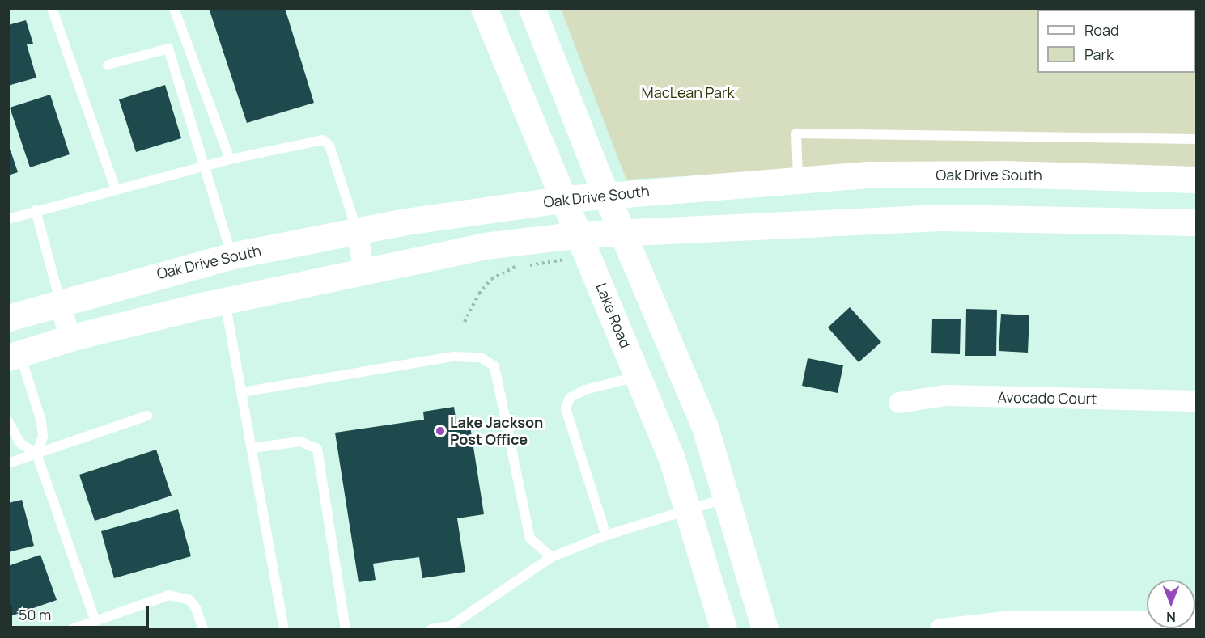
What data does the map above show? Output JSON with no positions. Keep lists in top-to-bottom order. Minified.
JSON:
{"streets":{"street":["Oak Drive South","Lake Road","Avocado Court"]},"crossings":[["Oak Drive South","Lake Road"]],"parks":["MacLean Park"],"places":["Lake Jackson Post Office"],"legend":["Road","Park"],"scale_bar":"50 m","north":"bottom"}
